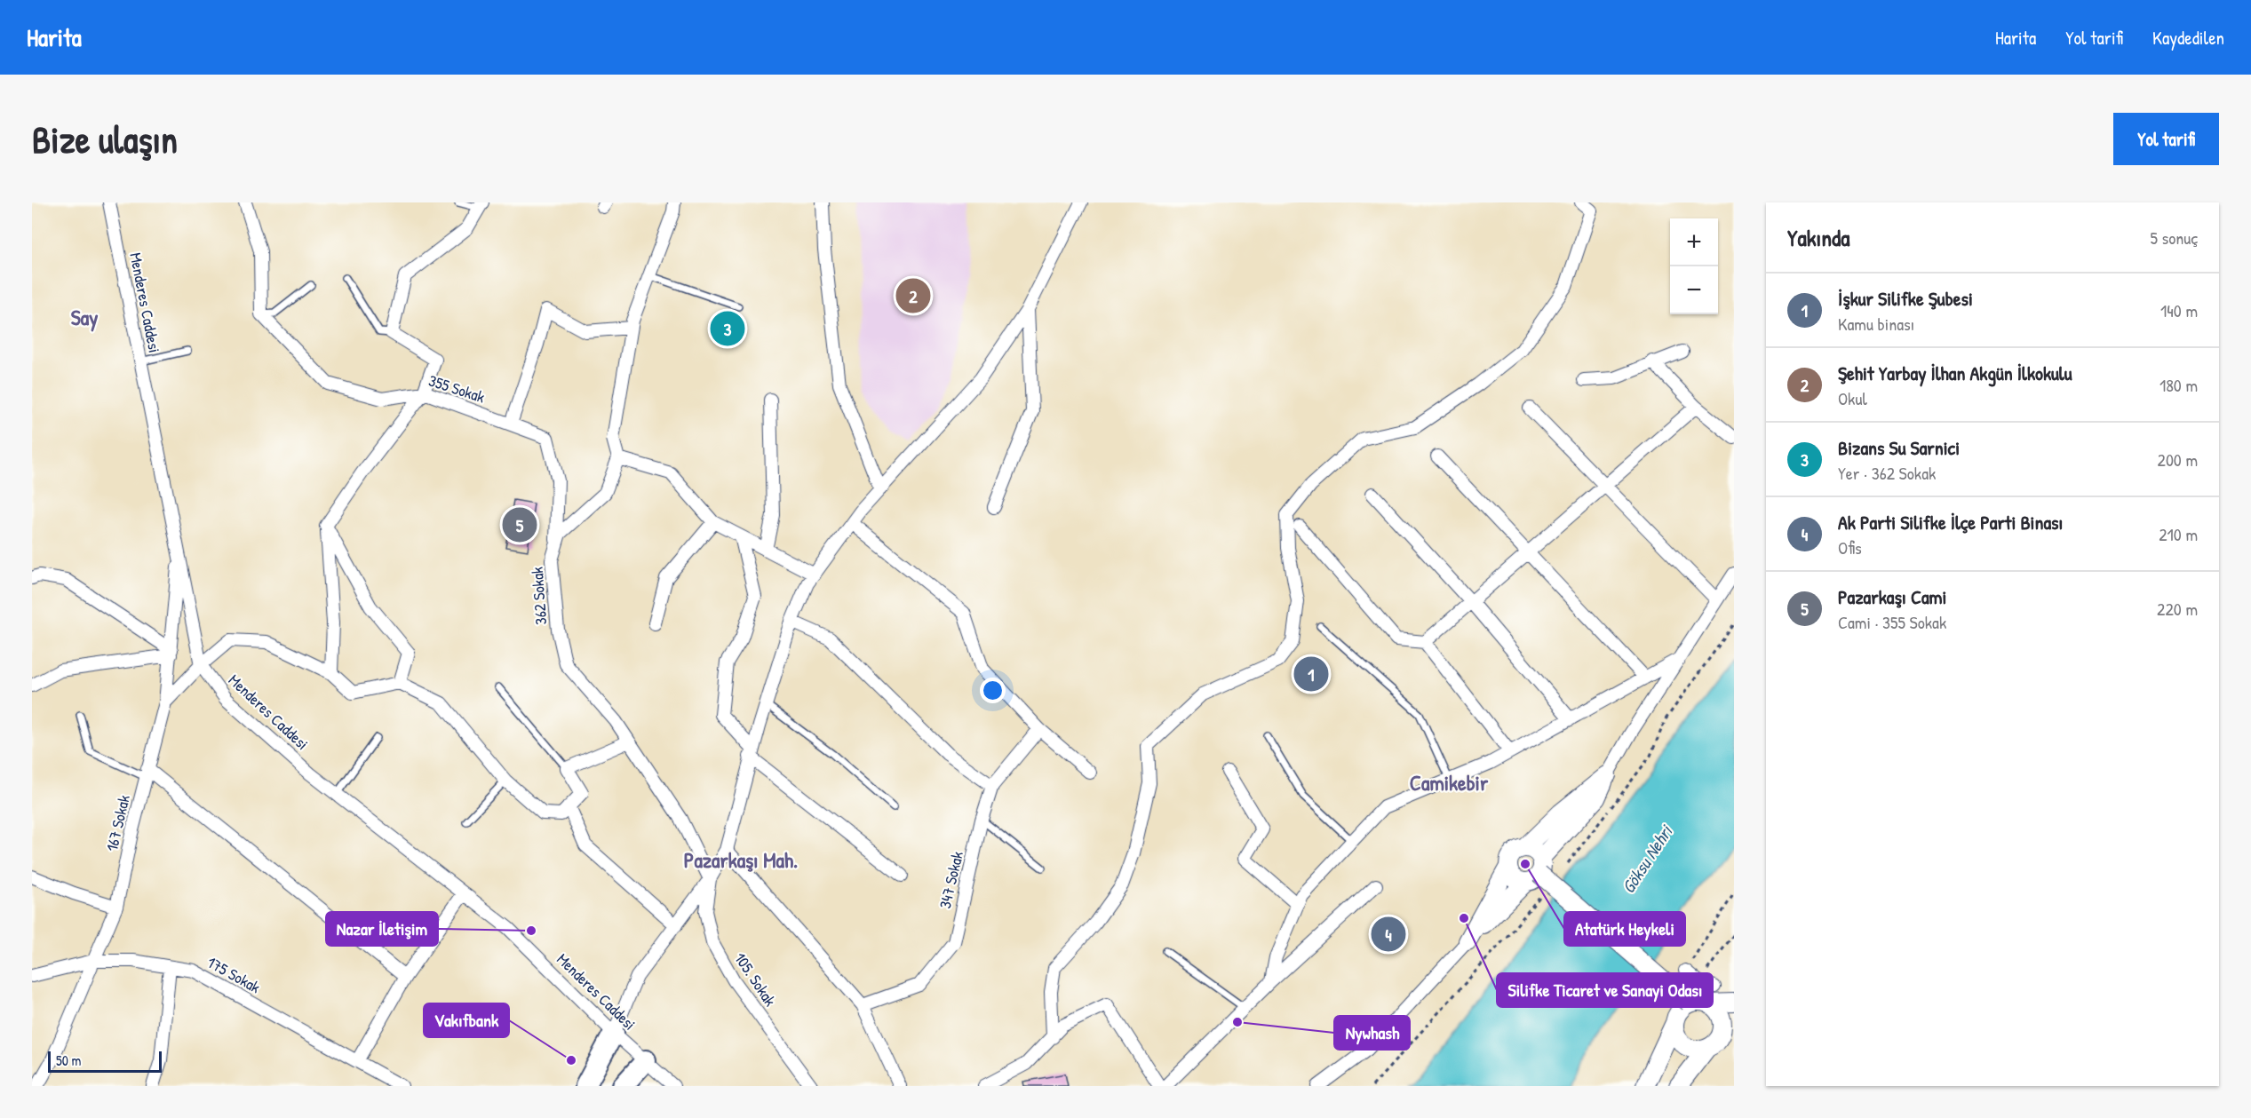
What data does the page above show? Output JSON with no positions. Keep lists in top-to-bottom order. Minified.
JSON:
{"streets":{"street":["Menderes Caddesi","355 Sokak","362 Sokak","167 Sokak","347 Sokak","175 Sokak","105. Sokak"]},"crossings":[["Menderes Caddesi","167 Sokak"],["355 Sokak","362 Sokak"],["362 Sokak","105. Sokak"],["167 Sokak","175 Sokak"]],"districts":["Say","Camikebir","Pazarkaşı Mah."],"water":["Göksu Nehri"],"places":["Atatürk Heykeli","Silifke Ticaret ve Sanayi Odası","Nazar İletişim","Nywhash","Vakıfbank"],"scale_bar":"50 m","page":{"header":"Harita","nav":["Harita","Yol tarifi","Kaydedilen"],"buttons":"Yol tarifi","title":"Bize ulaşın","heading":["Yakında","5 sonuç"],"map_buttons":["+","−"],"list":[{"mark":"1","name":"İşkur Silifke Şubesi","note":"Kamu binası","value":"140 m"},{"mark":"2","name":"Şehit Yarbay İlhan Akgün İlkokulu","note":"Okul","value":"180 m"},{"mark":"3","name":"Bizans Su Sarnici","note":"Yer · 362 Sokak","value":"200 m"},{"mark":"4","name":"Ak Parti Silifke İlçe Parti Binası","note":"Ofis","value":"210 m"},{"mark":"5","name":"Pazarkaşı Cami","note":"Cami · 355 Sokak","value":"220 m"}],"pins":["2","3","5","1","4"],"scale":"50 m"}}
